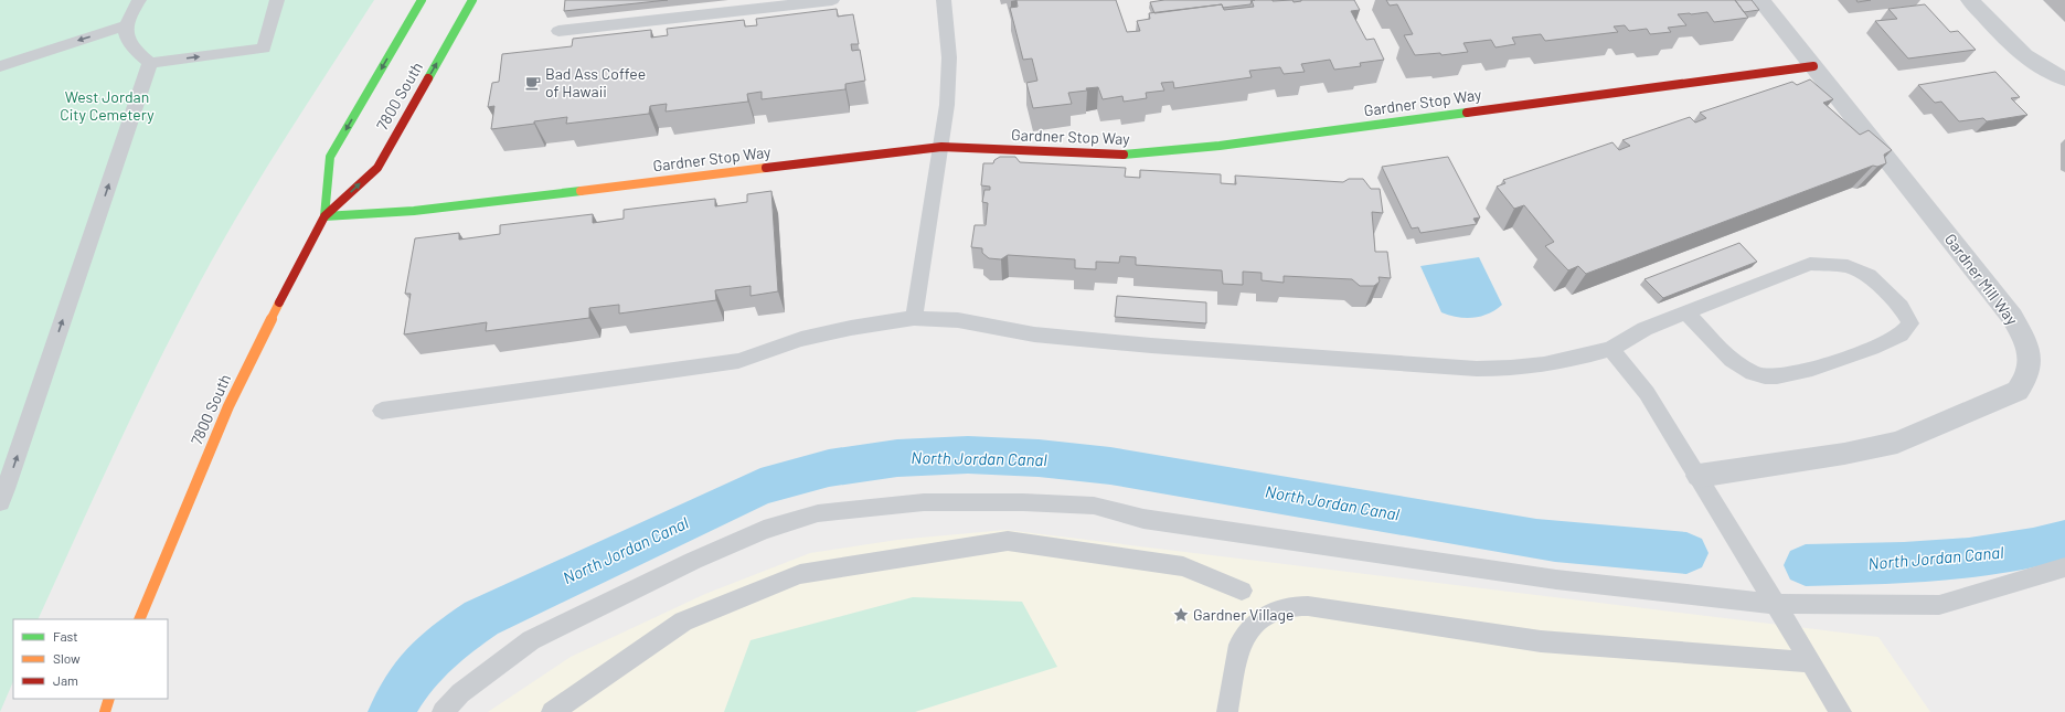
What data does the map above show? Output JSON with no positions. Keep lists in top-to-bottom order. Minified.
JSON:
{"streets":{"street":["7800 South","Gardner Stop Way","Gardner Mill Way"]},"crossings":[["7800 South","Gardner Stop Way"],["Gardner Stop Way","Gardner Mill Way"]],"water":["North Jordan Canal"],"parks":["West Jordan City Cemetery"],"places":{"cafe":["Bad Ass Coffee of Hawaii"],"place":["Gardner Village"]},"legend":["Fast","Slow","Jam"]}
